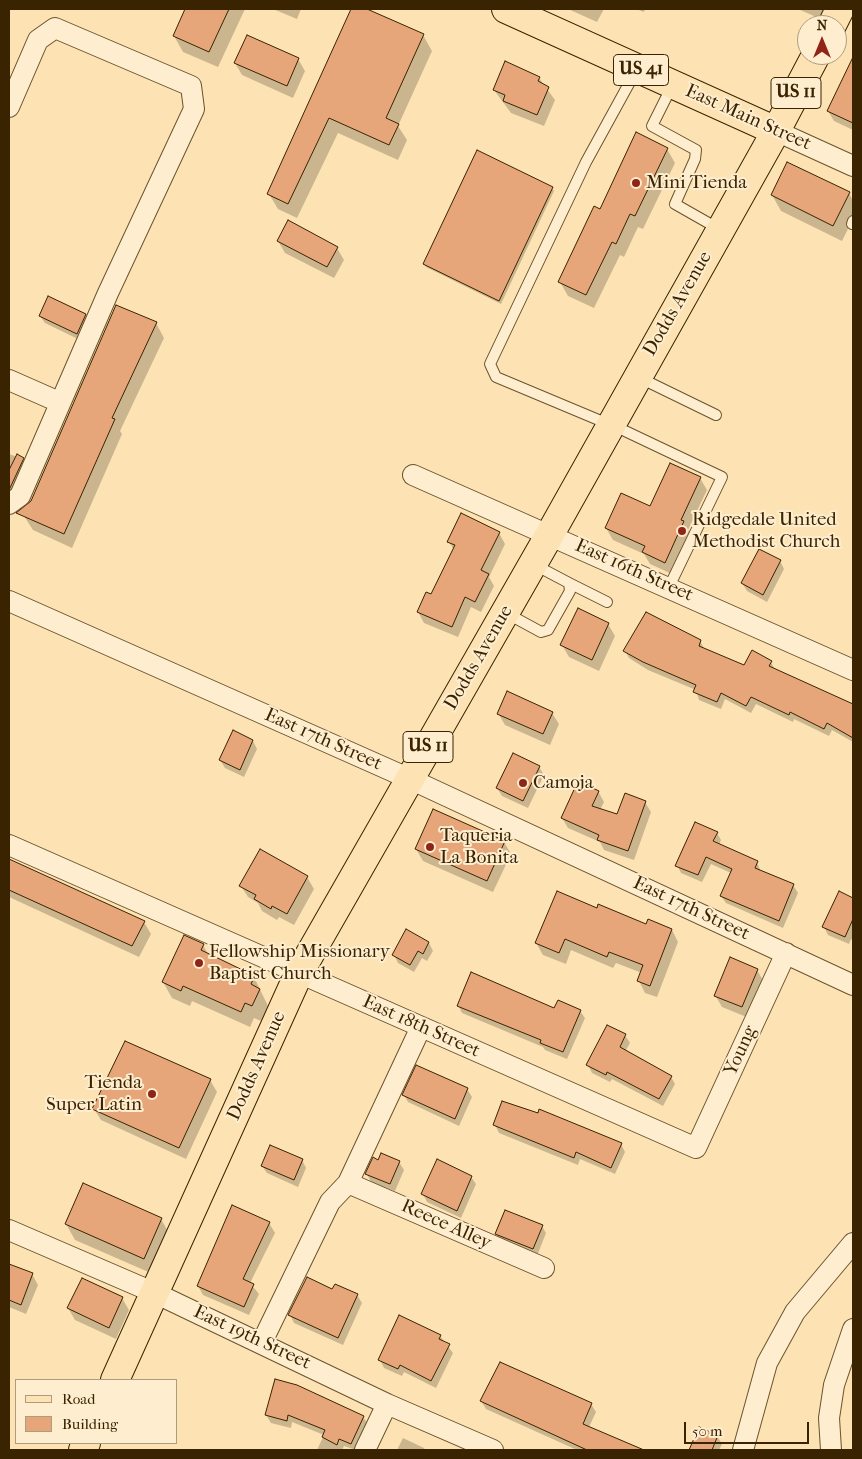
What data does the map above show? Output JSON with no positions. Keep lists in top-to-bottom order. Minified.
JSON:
{"streets":{"main road":["US 41","US 11","East Main Street","Dodds Avenue"],"street":["East 16th Street","East 17th Street","East 18th Street","Young","Reece Alley","East 19th Street"]},"crossings":[["East Main Street","Dodds Avenue"],["Dodds Avenue","East 16th Street"],["Dodds Avenue","East 17th Street"],["Dodds Avenue","East 18th Street"],["Dodds Avenue","East 19th Street"],["East 17th Street","Young"],["East 18th Street","Young"]],"places":["Mini Tienda","Ridgedale United Methodist Church","Camoja","Taqueria La Bonita","Fellowship Missionary Baptist Church","Tienda Super Latin"],"legend":["Road","Building"],"scale_bar":"50 m","north":"top"}
